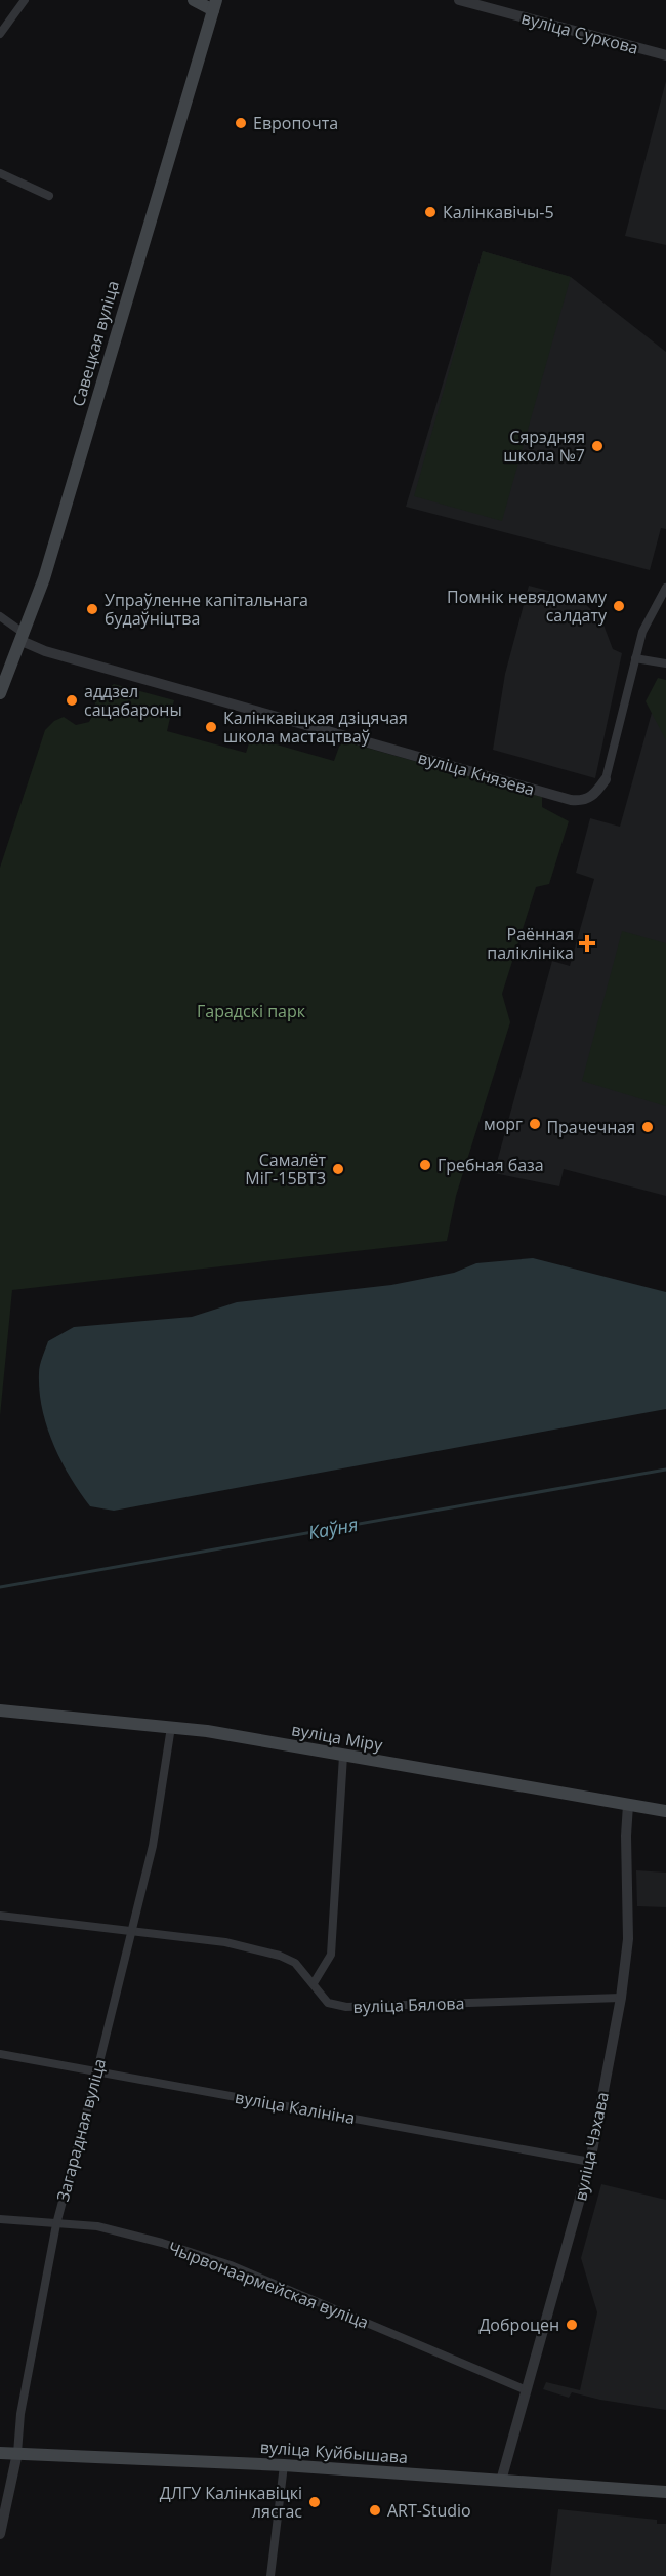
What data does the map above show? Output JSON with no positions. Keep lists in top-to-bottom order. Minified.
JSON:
{"streets":{"main road":["Савецкая вуліца","вуліца Міру","вуліца Куйбышава"],"street":["вуліца Суркова","вуліца Князева","вуліца Бялова","вуліца Калініна","Загарадная вуліца","вуліца Чэхава","Чырвонаармейская вуліца"]},"crossings":[["Савецкая вуліца","вуліца Князева"],["вуліца Міру","Загарадная вуліца"],["вуліца Міру","вуліца Чэхава"],["вуліца Бялова","Загарадная вуліца"],["вуліца Бялова","вуліца Чэхава"],["вуліца Калініна","Загарадная вуліца"],["вуліца Калініна","вуліца Чэхава"],["Загарадная вуліца","Чырвонаармейская вуліца"],["Загарадная вуліца","вуліца Куйбышава"],["вуліца Чэхава","Чырвонаармейская вуліца"],["вуліца Чэхава","вуліца Куйбышава"]],"water":["Каўня"],"parks":["Гарадскі парк"],"places":{"other":["Европочта","Калінкавічы-5","Сярэдняя школа №7","Помнік невядомаму салдату","Упраўленне капітальнага будаўніцтва","аддзел сацабароны","Калінкавіцкая дзіцячая школа мастацтваў","морг","Прачечная","Гребная база","Самалёт МіГ-15ВТЗ","Доброцен","ДЛГУ Калінкавіцкі лясгас","ART-Studio"],"health":["Раённая паліклініка"]}}
